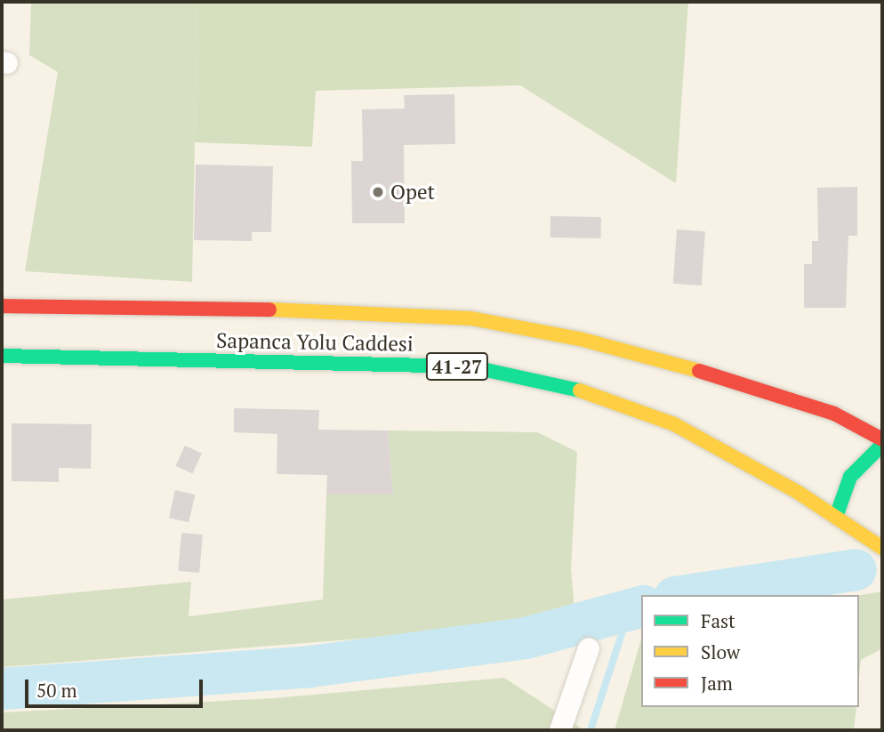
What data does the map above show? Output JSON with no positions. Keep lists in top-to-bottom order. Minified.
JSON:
{"streets":{"highway":["Sapanca Yolu Caddesi","41-27"]},"places":["Opet"],"legend":["Fast","Slow","Jam"],"scale_bar":"50 m"}
